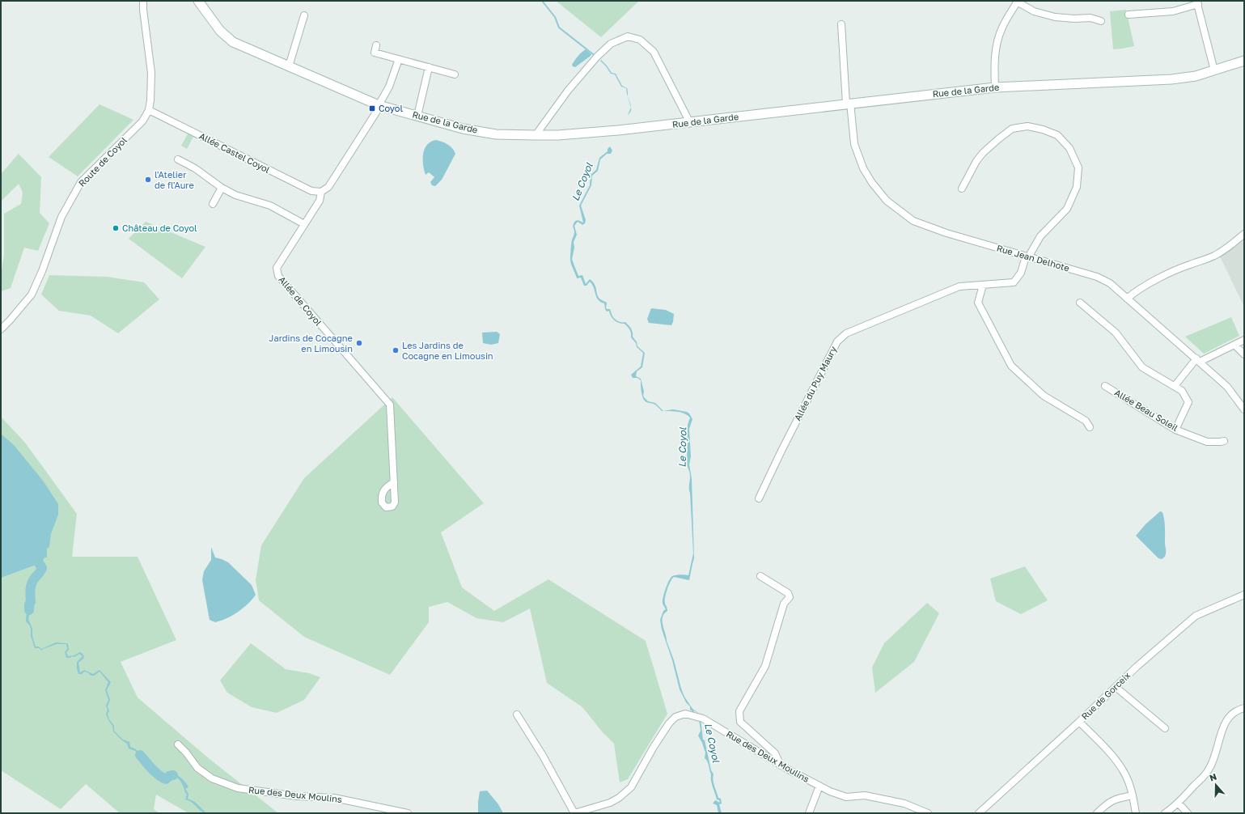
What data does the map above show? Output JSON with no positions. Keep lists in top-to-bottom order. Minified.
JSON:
{"streets":{"main road":["Rue de la Garde"],"street":["Allée Castel Coyol","Route de Coyol","Rue Jean Delhote","Allée de Coyol","Allée du Puy Maury","Allée Beau Soleil","Rue de Gorceix","Rue des Deux Moulins"]},"crossings":[["Rue de la Garde","Rue Jean Delhote"],["Rue de la Garde","Allée de Coyol"],["Allée Castel Coyol","Route de Coyol"],["Allée Castel Coyol","Allée de Coyol"],["Rue Jean Delhote","Allée du Puy Maury"]],"water":["Le Coyol"],"places":{"transit":["Coyol"],"other":["l'Atelier de fl'Aure","Château de Coyol","Jardins de Cocagne en Limousin","Les Jardins de Cocagne en Limousin"]},"north":"top"}
